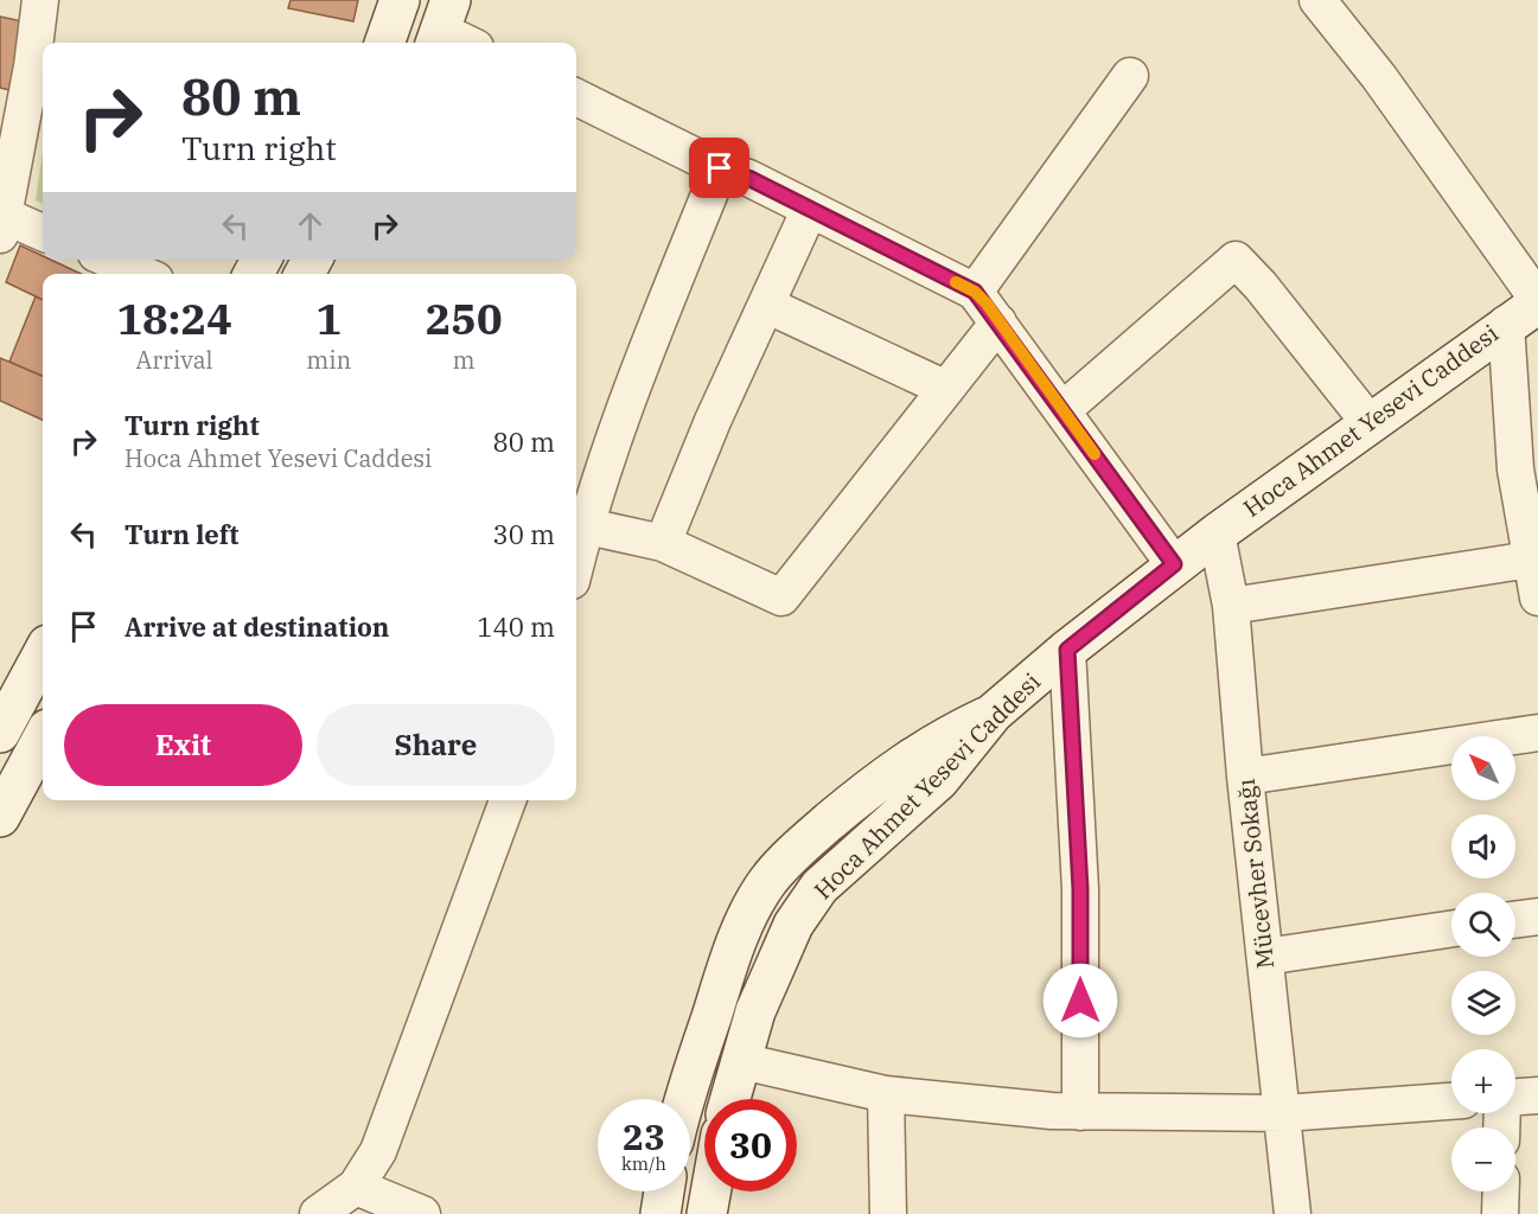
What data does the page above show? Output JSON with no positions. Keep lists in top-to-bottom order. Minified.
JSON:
{"streets":{"main road":["Hoca Ahmet Yesevi Caddesi"],"street":["Mücevher Sokağı"]},"crossings":[["Hoca Ahmet Yesevi Caddesi","Mücevher Sokağı"]],"north":"top left","page":{"turn":["80 m","Turn right"],"eta":["18:24","Arrival","1","min","250","m"],"list":[{"name":"Turn right","note":"Hoca Ahmet Yesevi Caddesi","value":"80 m"},{"name":"Turn left","value":"30 m"},{"name":"Arrive at destination","value":"140 m"}],"buttons":["Exit","Share"],"map_buttons":["+","−"],"speed":"23 km/h","limit":"30"}}
